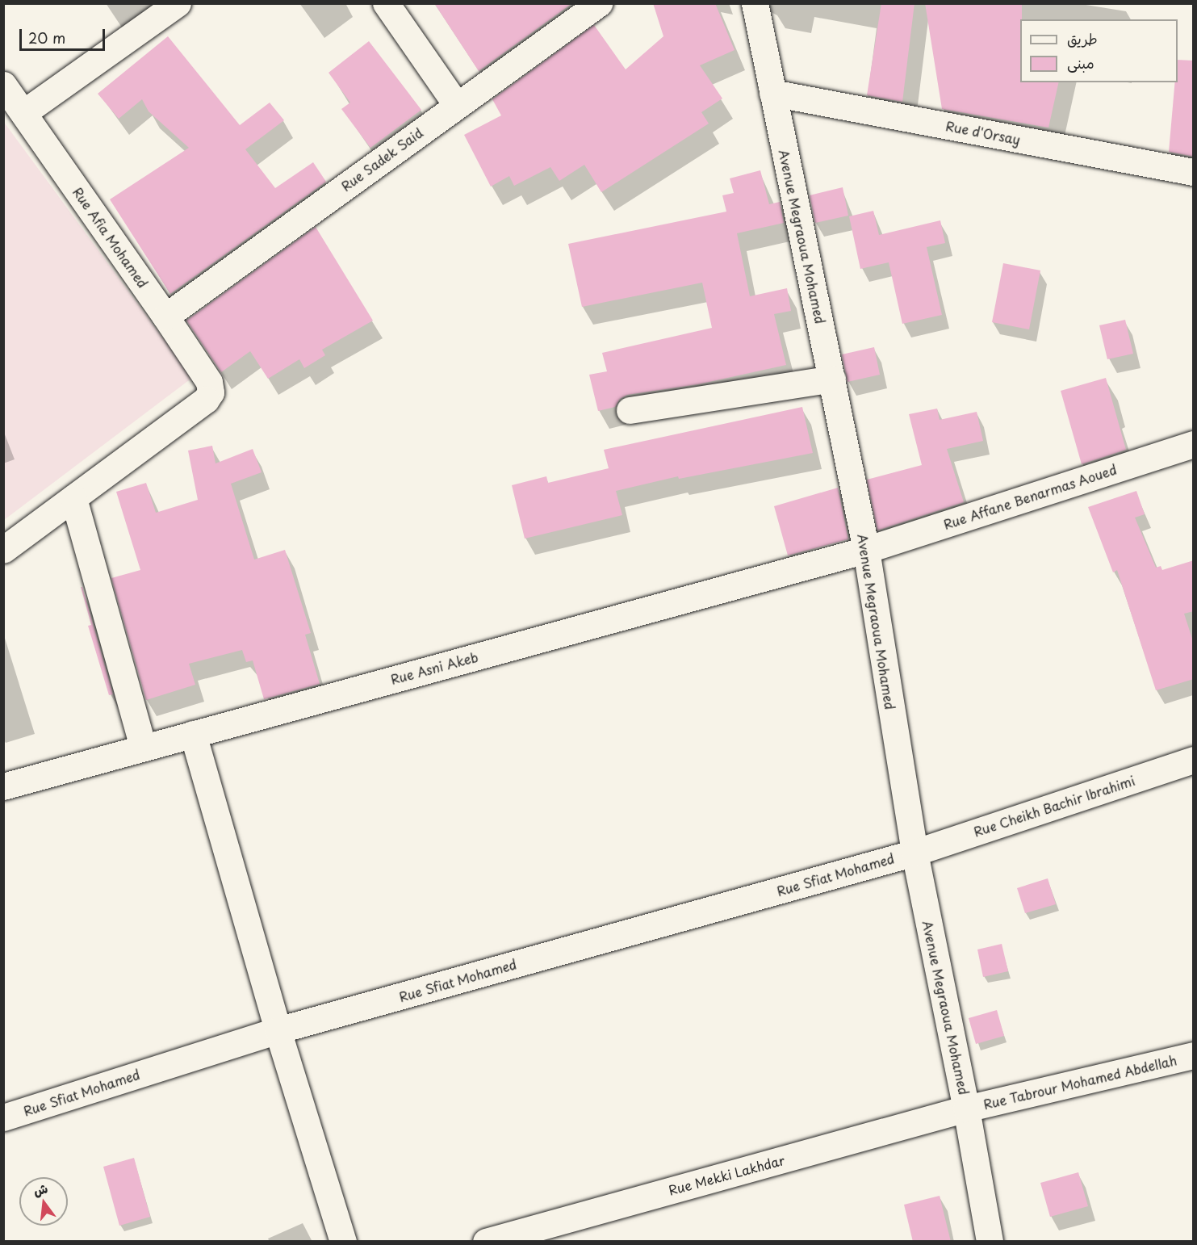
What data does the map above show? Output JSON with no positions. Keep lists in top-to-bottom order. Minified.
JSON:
{"streets":{"street":["Rue d'Orsay","Rue Sadek Said","Avenue Megraoua Mohamed","Rue Afia Mohamed","Rue Affane Benarmas Aoued","Rue Asni Akeb","Rue Cheikh Bachir Ibrahimi","Rue Sfiat Mohamed","Rue Tabrour Mohamed Abdellah","Rue Mekki Lakhdar"]},"crossings":[["Rue d'Orsay","Avenue Megraoua Mohamed"],["Rue Sadek Said","Rue Afia Mohamed"],["Avenue Megraoua Mohamed","Rue Affane Benarmas Aoued"],["Avenue Megraoua Mohamed","Rue Asni Akeb"],["Avenue Megraoua Mohamed","Rue Cheikh Bachir Ibrahimi"],["Avenue Megraoua Mohamed","Rue Sfiat Mohamed"],["Avenue Megraoua Mohamed","Rue Tabrour Mohamed Abdellah"],["Avenue Megraoua Mohamed","Rue Mekki Lakhdar"],["Rue Affane Benarmas Aoued","Rue Asni Akeb"],["Rue Cheikh Bachir Ibrahimi","Rue Sfiat Mohamed"],["Rue Tabrour Mohamed Abdellah","Rue Mekki Lakhdar"]],"legend":["طريق","مبنى"],"scale_bar":"20 m","north":"top"}
